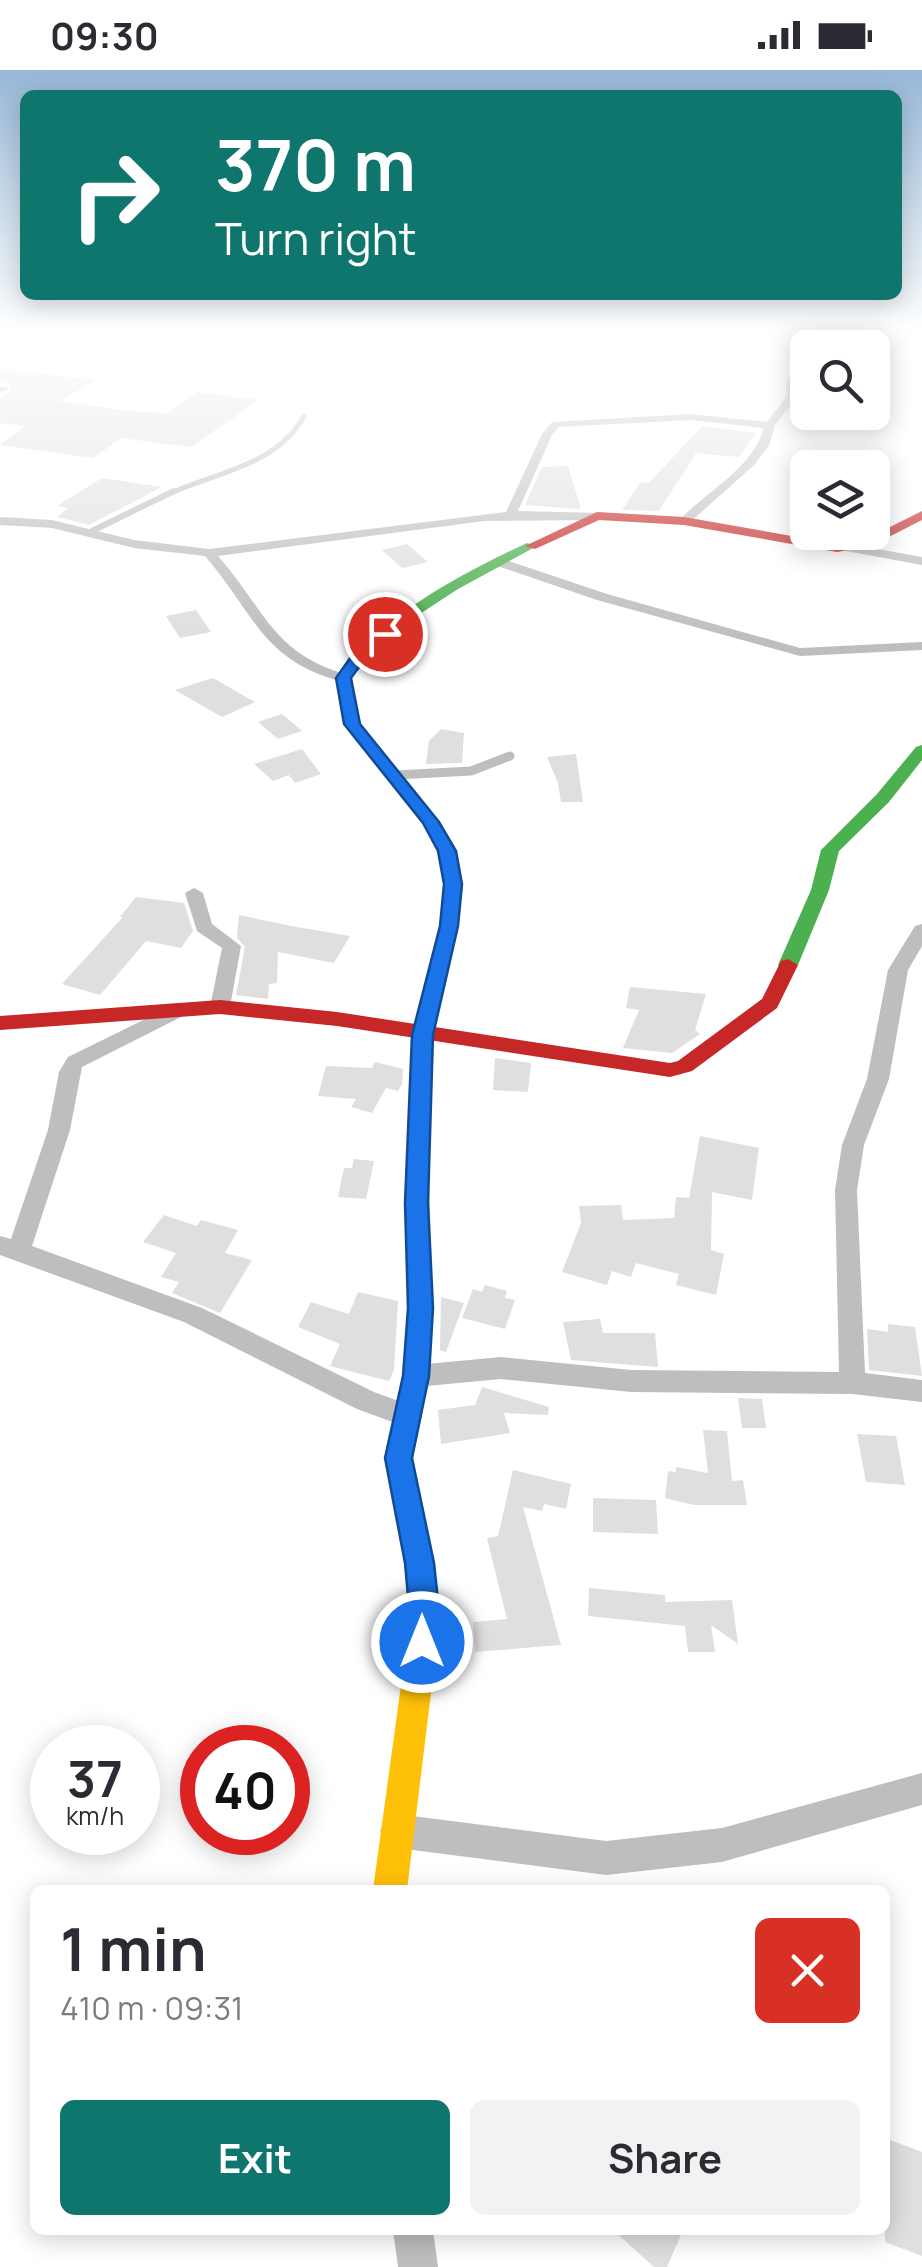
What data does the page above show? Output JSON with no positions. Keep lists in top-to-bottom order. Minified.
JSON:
{"page":{"status":"09:30","turn":["370 m","Turn right"],"speed":"37 km/h","limit":"40","heading":["1 min","410 m · 09:31"],"buttons":["Exit","Share"]}}
